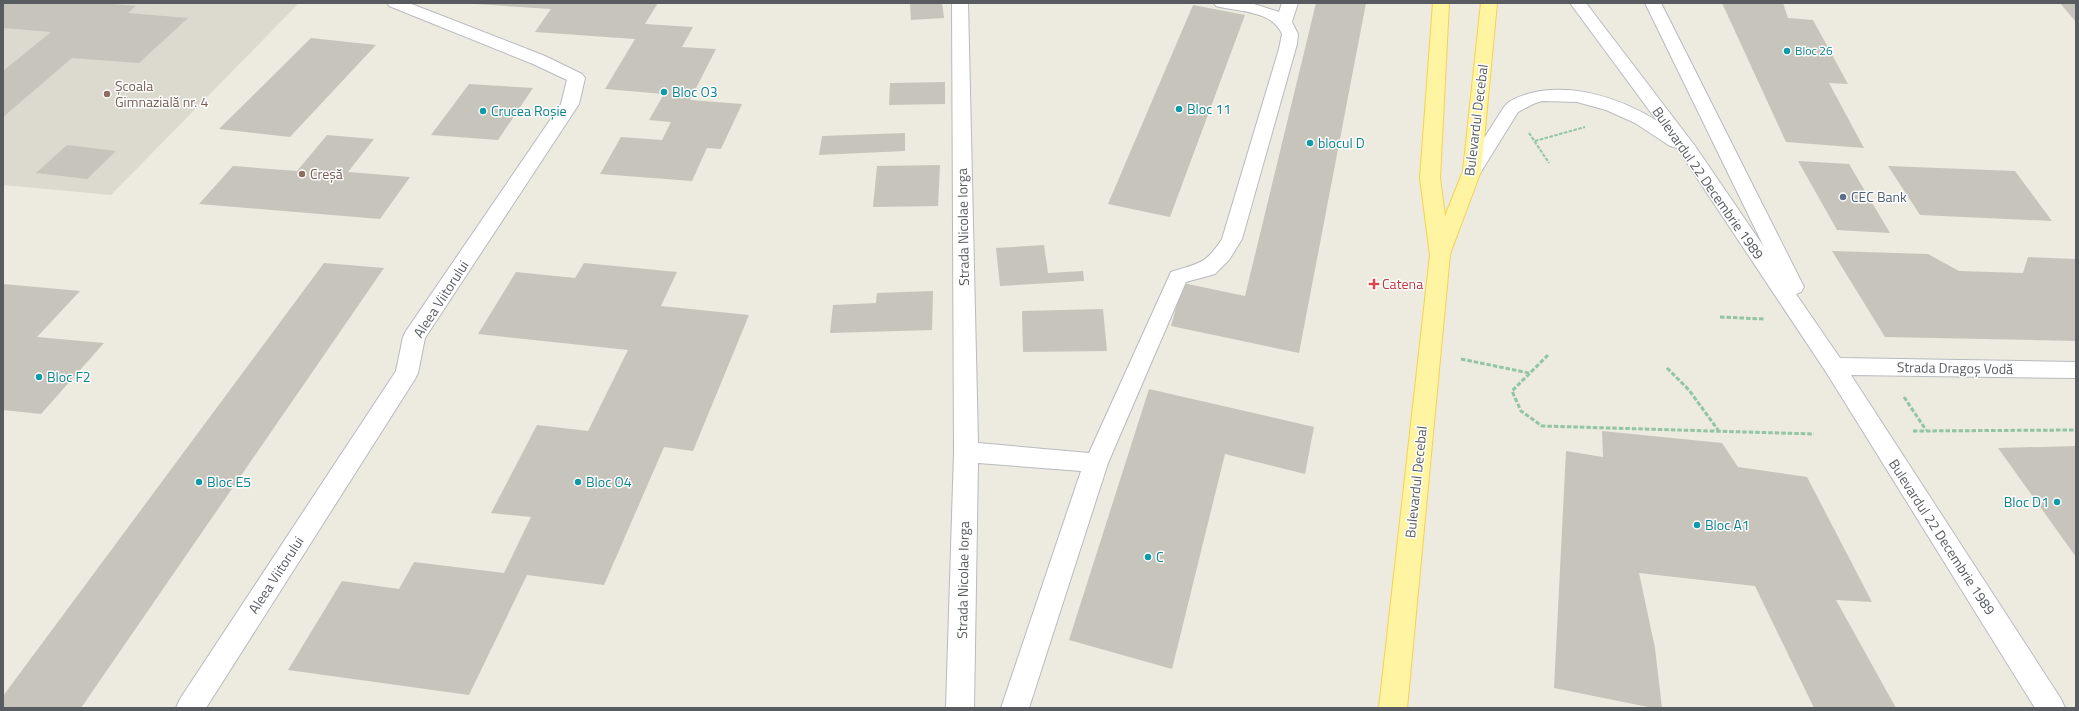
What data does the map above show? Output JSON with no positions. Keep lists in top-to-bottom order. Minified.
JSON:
{"streets":{"main road":["Bulevardul Decebal"],"street":["Bulevardul 22 Decembrie 1989","Strada Nicolae Iorga","Aleea Viitorului","Strada Dragoș Vodă"]},"crossings":[["Bulevardul 22 Decembrie 1989","Strada Dragoș Vodă"]],"places":{"other":["Bloc 26","Bloc O3","Școala Gimnazială nr. 4","Bloc 11","Crucea Roșie","blocul D","Creșă","CEC Bank","Bloc F2","Bloc E5","Bloc O4","Bloc D1","Bloc A1","C"],"health":["Catena"]}}
